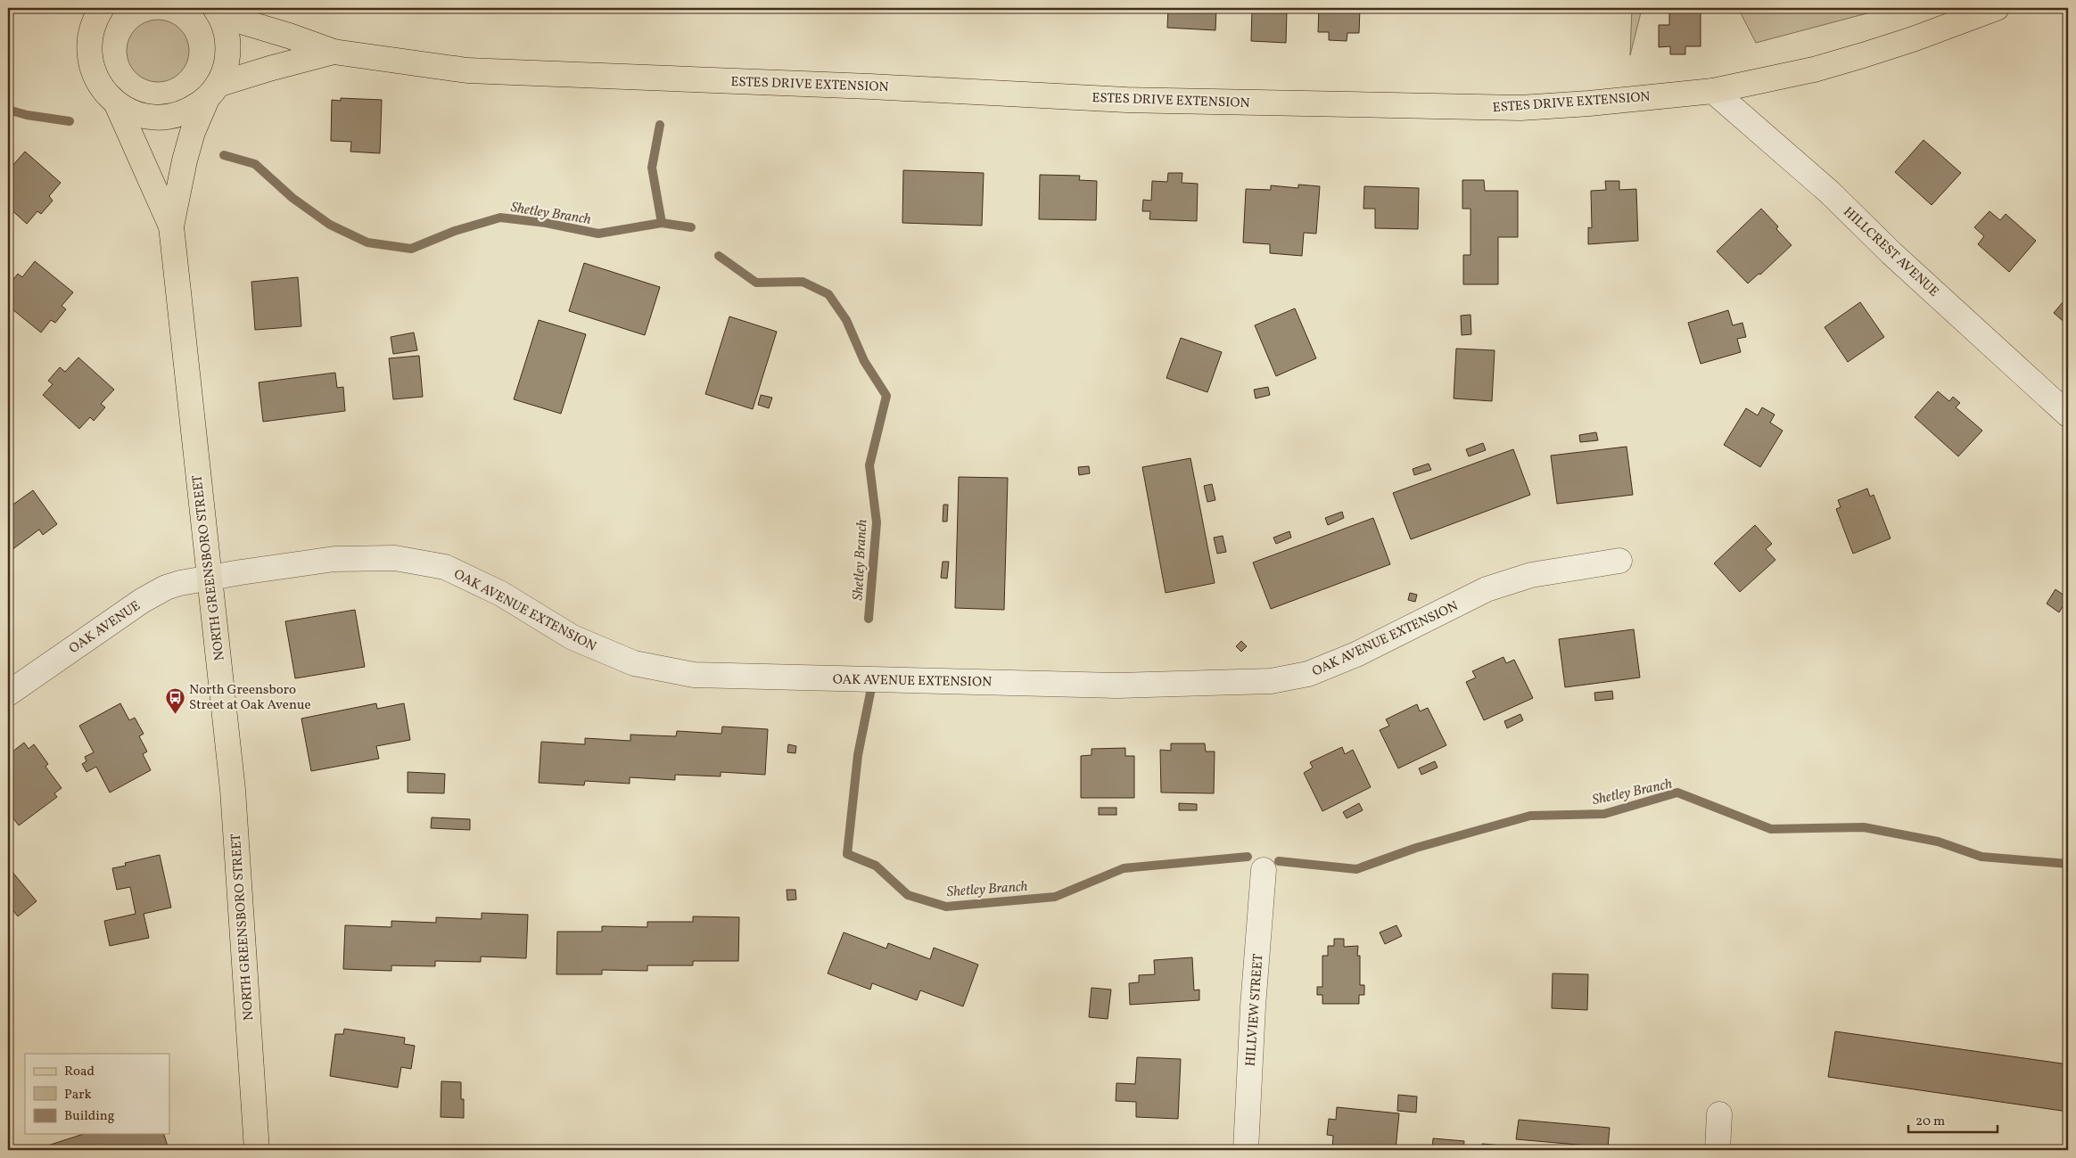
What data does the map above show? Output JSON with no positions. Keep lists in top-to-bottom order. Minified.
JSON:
{"streets":{"main road":["ESTES DRIVE EXTENSION","NORTH GREENSBORO STREET"],"street":["HILLCREST AVENUE","OAK AVENUE EXTENSION","OAK AVENUE","HILLVIEW STREET"]},"crossings":[["ESTES DRIVE EXTENSION","HILLCREST AVENUE"],["ESTES DRIVE EXTENSION","NORTH GREENSBORO STREET"],["NORTH GREENSBORO STREET","OAK AVENUE EXTENSION"],["NORTH GREENSBORO STREET","OAK AVENUE"],["OAK AVENUE EXTENSION","OAK AVENUE"]],"water":["Shetley Branch"],"places":{"bus stop":["North Greensboro Street at Oak Avenue"]},"legend":["Road","Park","Building"],"scale_bar":"20 m"}
